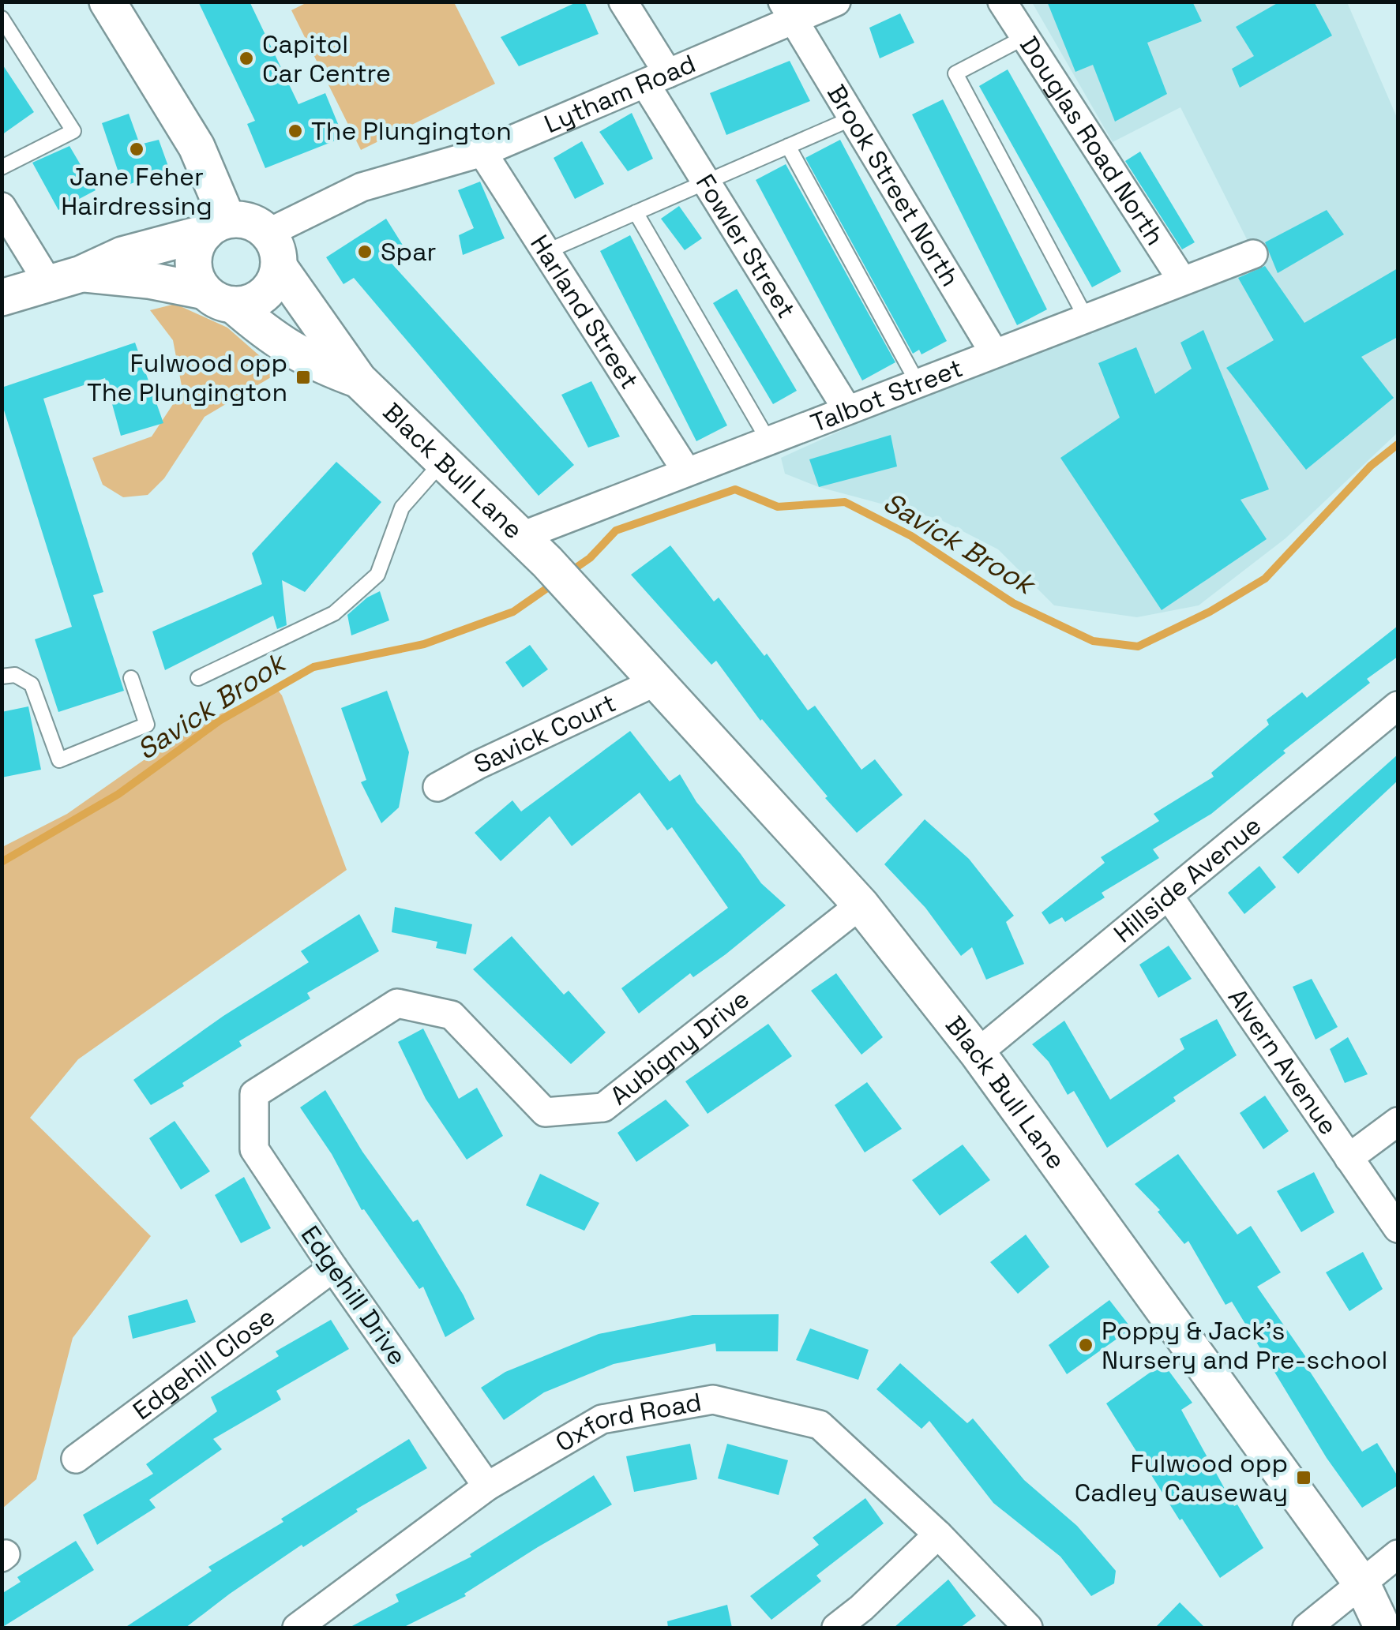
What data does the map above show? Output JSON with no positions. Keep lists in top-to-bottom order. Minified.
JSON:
{"streets":{"street":["Lytham Road","Douglas Road North","Brook Street North","Fowler Street","Harland Street","Talbot Street","Black Bull Lane","Savick Court","Hillside Avenue","Aubigny Drive","Alvern Avenue","Edgehill Drive","Edgehill Close","Oxford Road"]},"crossings":[["Lytham Road","Brook Street North"],["Lytham Road","Fowler Street"],["Lytham Road","Harland Street"],["Lytham Road","Black Bull Lane"],["Douglas Road North","Talbot Street"],["Brook Street North","Talbot Street"],["Fowler Street","Talbot Street"],["Harland Street","Talbot Street"],["Talbot Street","Black Bull Lane"],["Black Bull Lane","Savick Court"],["Black Bull Lane","Hillside Avenue"],["Black Bull Lane","Aubigny Drive"],["Hillside Avenue","Alvern Avenue"],["Aubigny Drive","Edgehill Drive"],["Edgehill Drive","Edgehill Close"],["Edgehill Drive","Oxford Road"]],"water":["Savick Brook"],"places":{"other":["Capitol Car Centre","The Plungington","Jane Feher Hairdressing","Spar","Poppy & Jack's Nursery and Pre-school"],"transit":["Fulwood opp The Plungington","Fulwood opp Cadley Causeway"]}}
